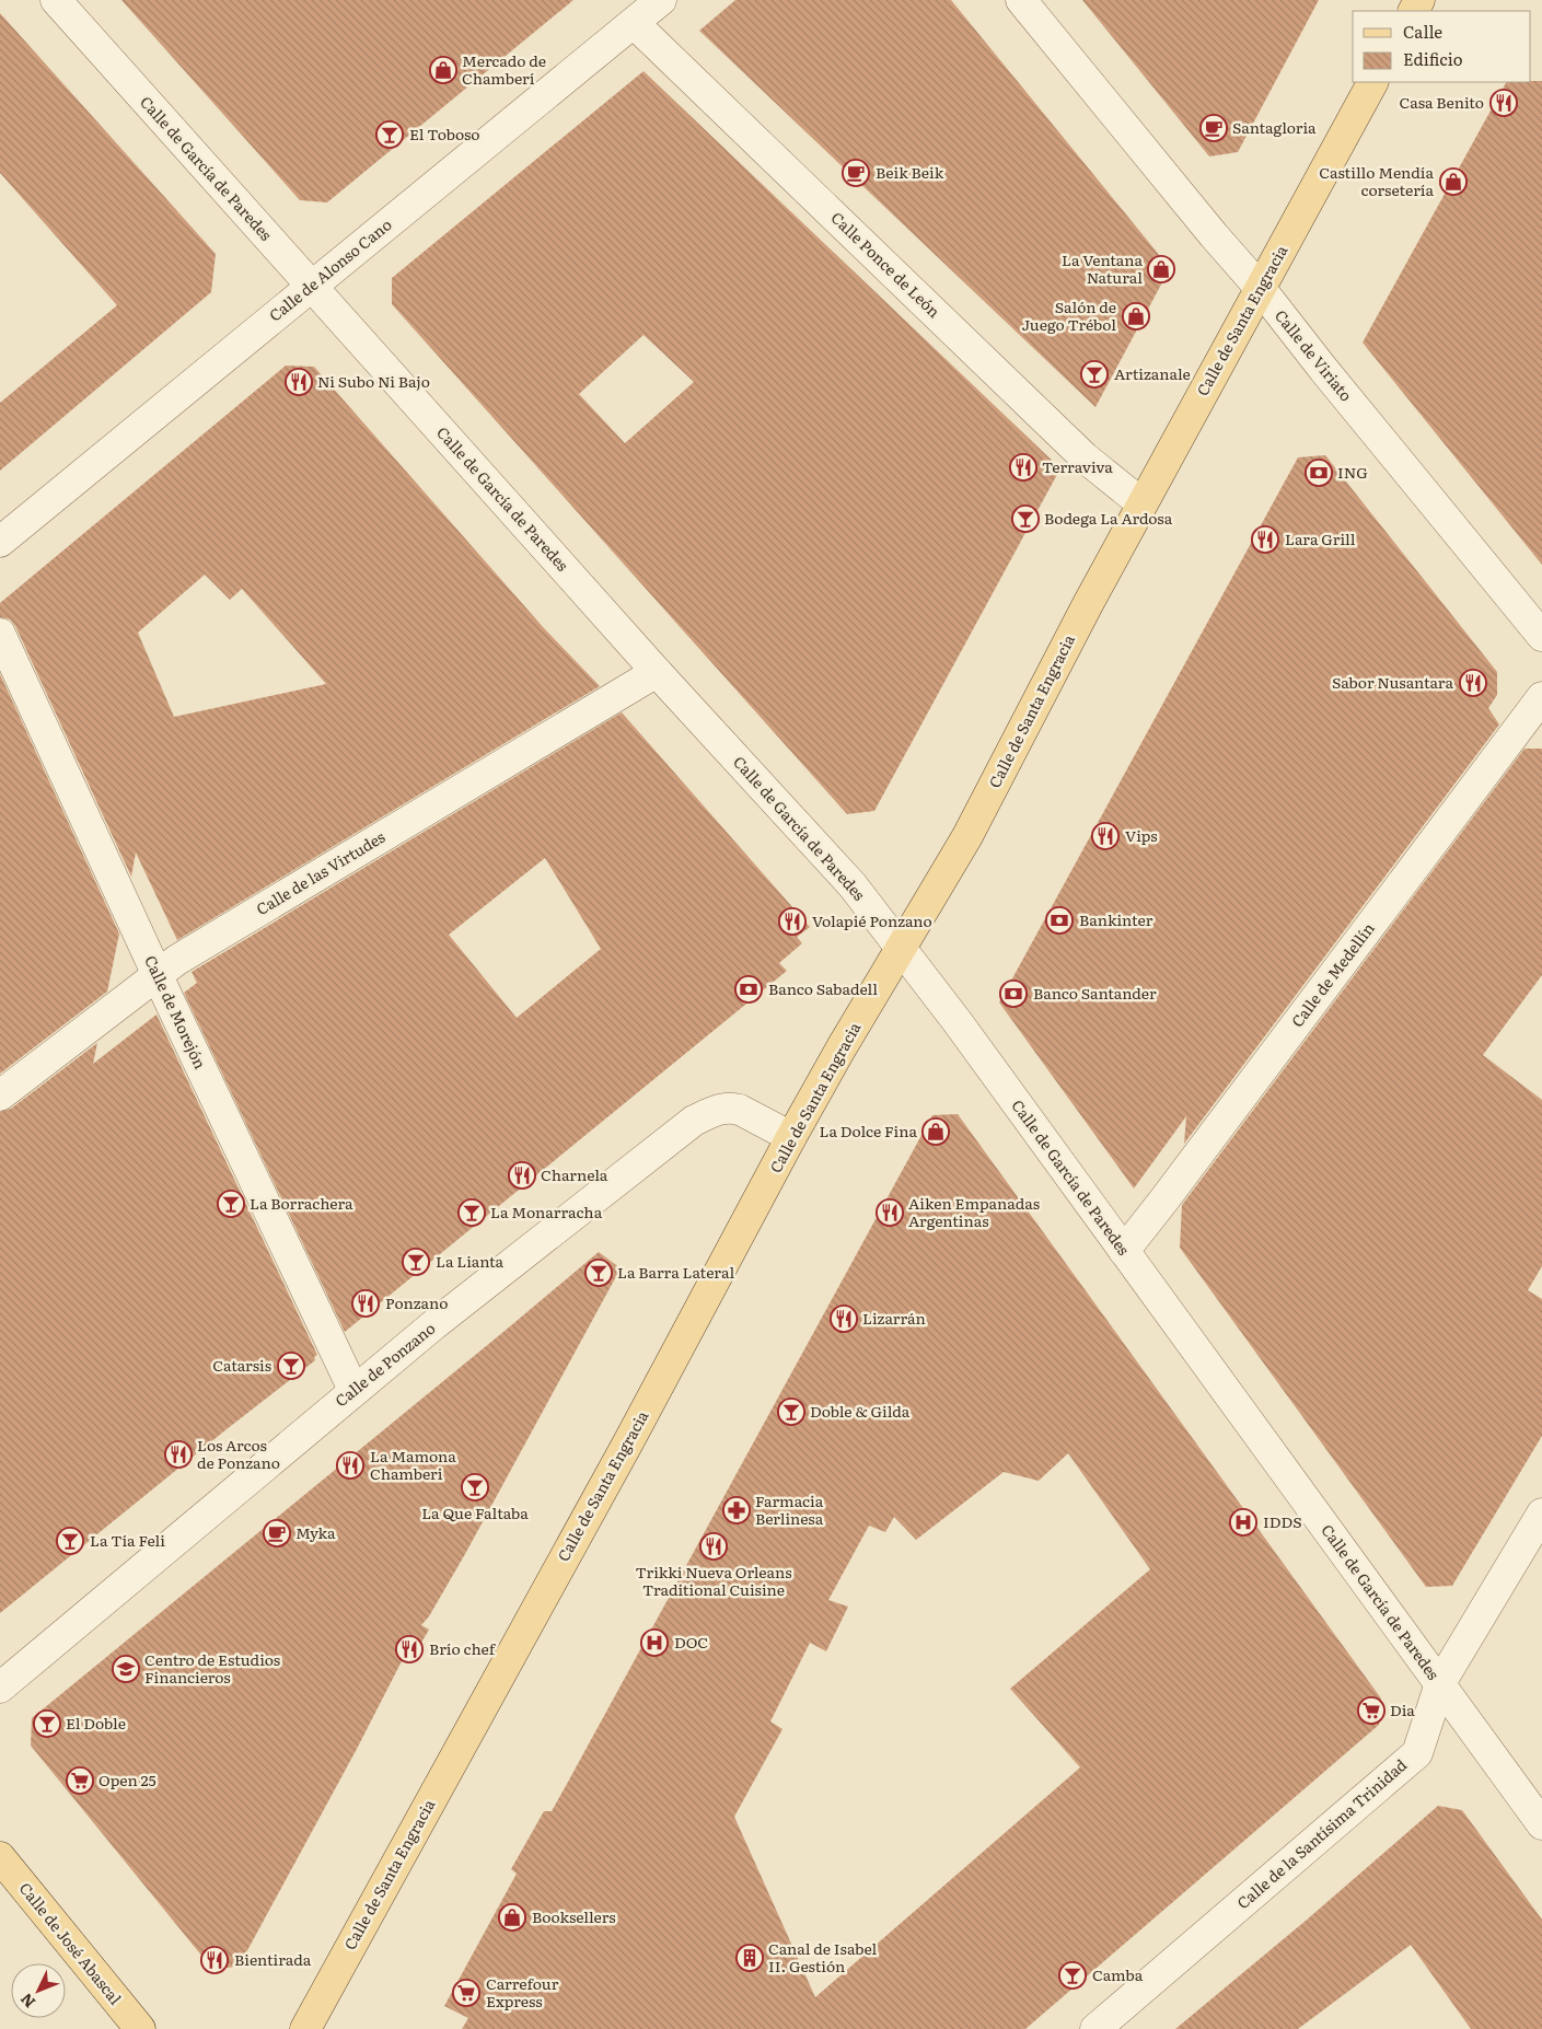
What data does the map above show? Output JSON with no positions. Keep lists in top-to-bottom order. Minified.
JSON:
{"streets":{"main road":["Calle de Santa Engracia","Calle de José Abascal"],"street":["Calle de García de Paredes","Calle Ponce de León","Calle de Alonso Cano","Calle de Viriato","Calle de las Virtudes","Calle de Medellín","Calle de Morejón","Calle de Ponzano","Calle de la Santísima Trinidad"]},"crossings":[["Calle de García de Paredes","Calle de Alonso Cano"],["Calle de García de Paredes","Calle de Santa Engracia"],["Calle de García de Paredes","Calle de las Virtudes"],["Calle de García de Paredes","Calle de Medellín"],["Calle de García de Paredes","Calle de la Santísima Trinidad"],["Calle Ponce de León","Calle de Alonso Cano"],["Calle Ponce de León","Calle de Santa Engracia"],["Calle de Santa Engracia","Calle de Viriato"],["Calle de Santa Engracia","Calle de Ponzano"],["Calle de las Virtudes","Calle de Morejón"],["Calle de Morejón","Calle de Ponzano"]],"places":{"shop":["Mercado de Chamberí","Castillo Mendía corsetería","La Ventana Natural","Salón de Juego Trébol","La Dolce Fina","Booksellers"],"restaurant":["Casa Benito","Ni Subo Ni Bajo","Terraviva","Lara Grill","Sabor Nusantara","Vips","Volapié Ponzano","Charnela","Aiken Empanadas Argentinas","Ponzano","Lizarrán","Los Arcos de Ponzano","La Mamona Chamberi","Trikki Nueva Orleans Traditional Cuisine","Brío chef","Bientirada"],"cafe":["Santagloria","Beik Beik","Myka"],"bar":["El Toboso","Artizanale","Bodega La Ardosa","La Borrachera","La Monarracha","La Lianta","La Barra Lateral","Catarsis","Doble & Gilda","La Que Faltaba","La Tía Feli","El Doble","Camba"],"bank":["ING","Bankinter","Banco Sabadell","Banco Santander"],"pharmacy":["Farmacia Berlinesa"],"hospital":["IDDS","DOC"],"school or university":["Centro de Estudios Financieros"],"supermarket":["Dia","Open 25","Carrefour Express"],"building":["Canal de Isabel II. Gestión"]},"legend":["Calle","Edificio"],"north":"bottom left"}
